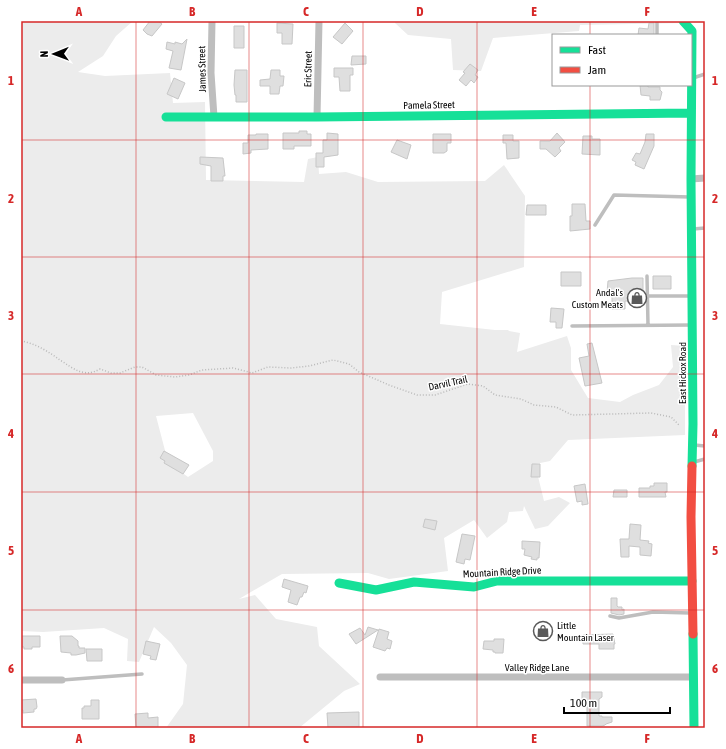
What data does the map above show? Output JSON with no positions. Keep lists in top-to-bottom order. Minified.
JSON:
{"streets":{"street":["James Street","Eric Street","Pamela Street","East Hickox Road","Mountain Ridge Drive","Valley Ridge Lane"],"path":["Darvil Trail"]},"crossings":[["James Street","Pamela Street"],["Eric Street","Pamela Street"],["Pamela Street","East Hickox Road"],["East Hickox Road","Mountain Ridge Drive"],["East Hickox Road","Valley Ridge Lane"]],"places":{"shop":["Andal's Custom Meats","Little Mountain Laser"]},"legend":["Fast","Jam"],"scale_bar":"100 m","north":"left","grid":{"columns":["A","B","C","D","E","F"],"rows":["1","2","3","4","5","6"]}}
